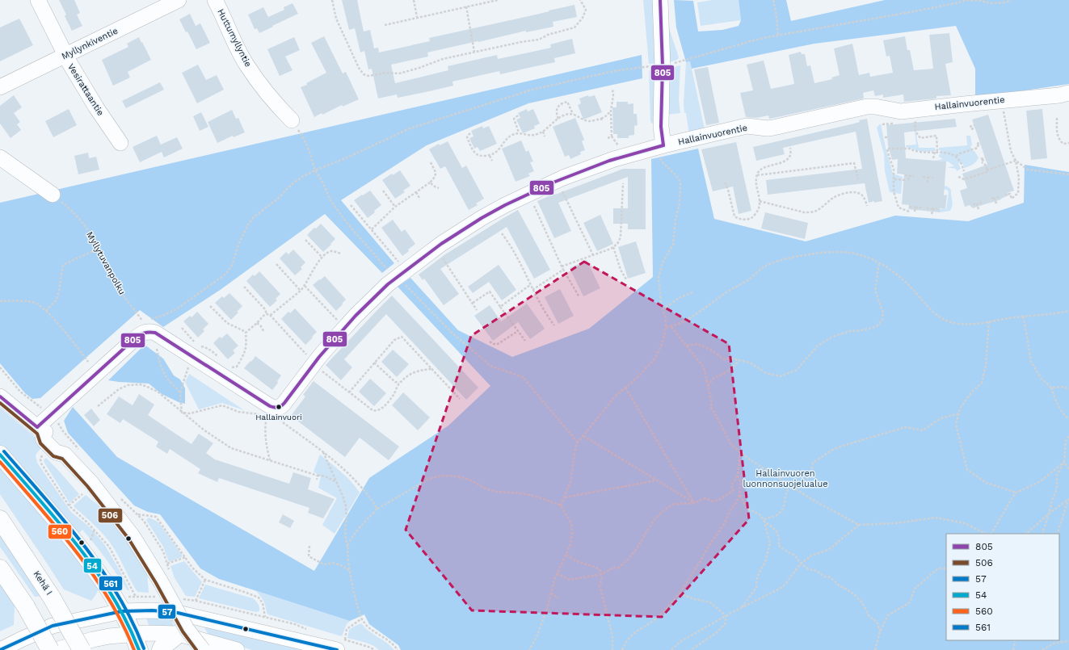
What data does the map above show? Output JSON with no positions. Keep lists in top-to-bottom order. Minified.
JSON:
{"streets":{"highway":["Kehä I"],"street":["Huttumyllyntie","Myllynkiventie","Vesirattaantie","Hallainvuorentie"],"path":["Myllytuvanpolku"]},"crossings":[["Myllynkiventie","Vesirattaantie"]],"parks":["Hallainvuoren luonnonsuojelualue"],"places":["Hallainvuori"],"lines":["transit line 805","transit line 506","transit line 561","transit line 54","transit line 560","transit line 57"],"legend":["805","506","57","54","560","561"]}
